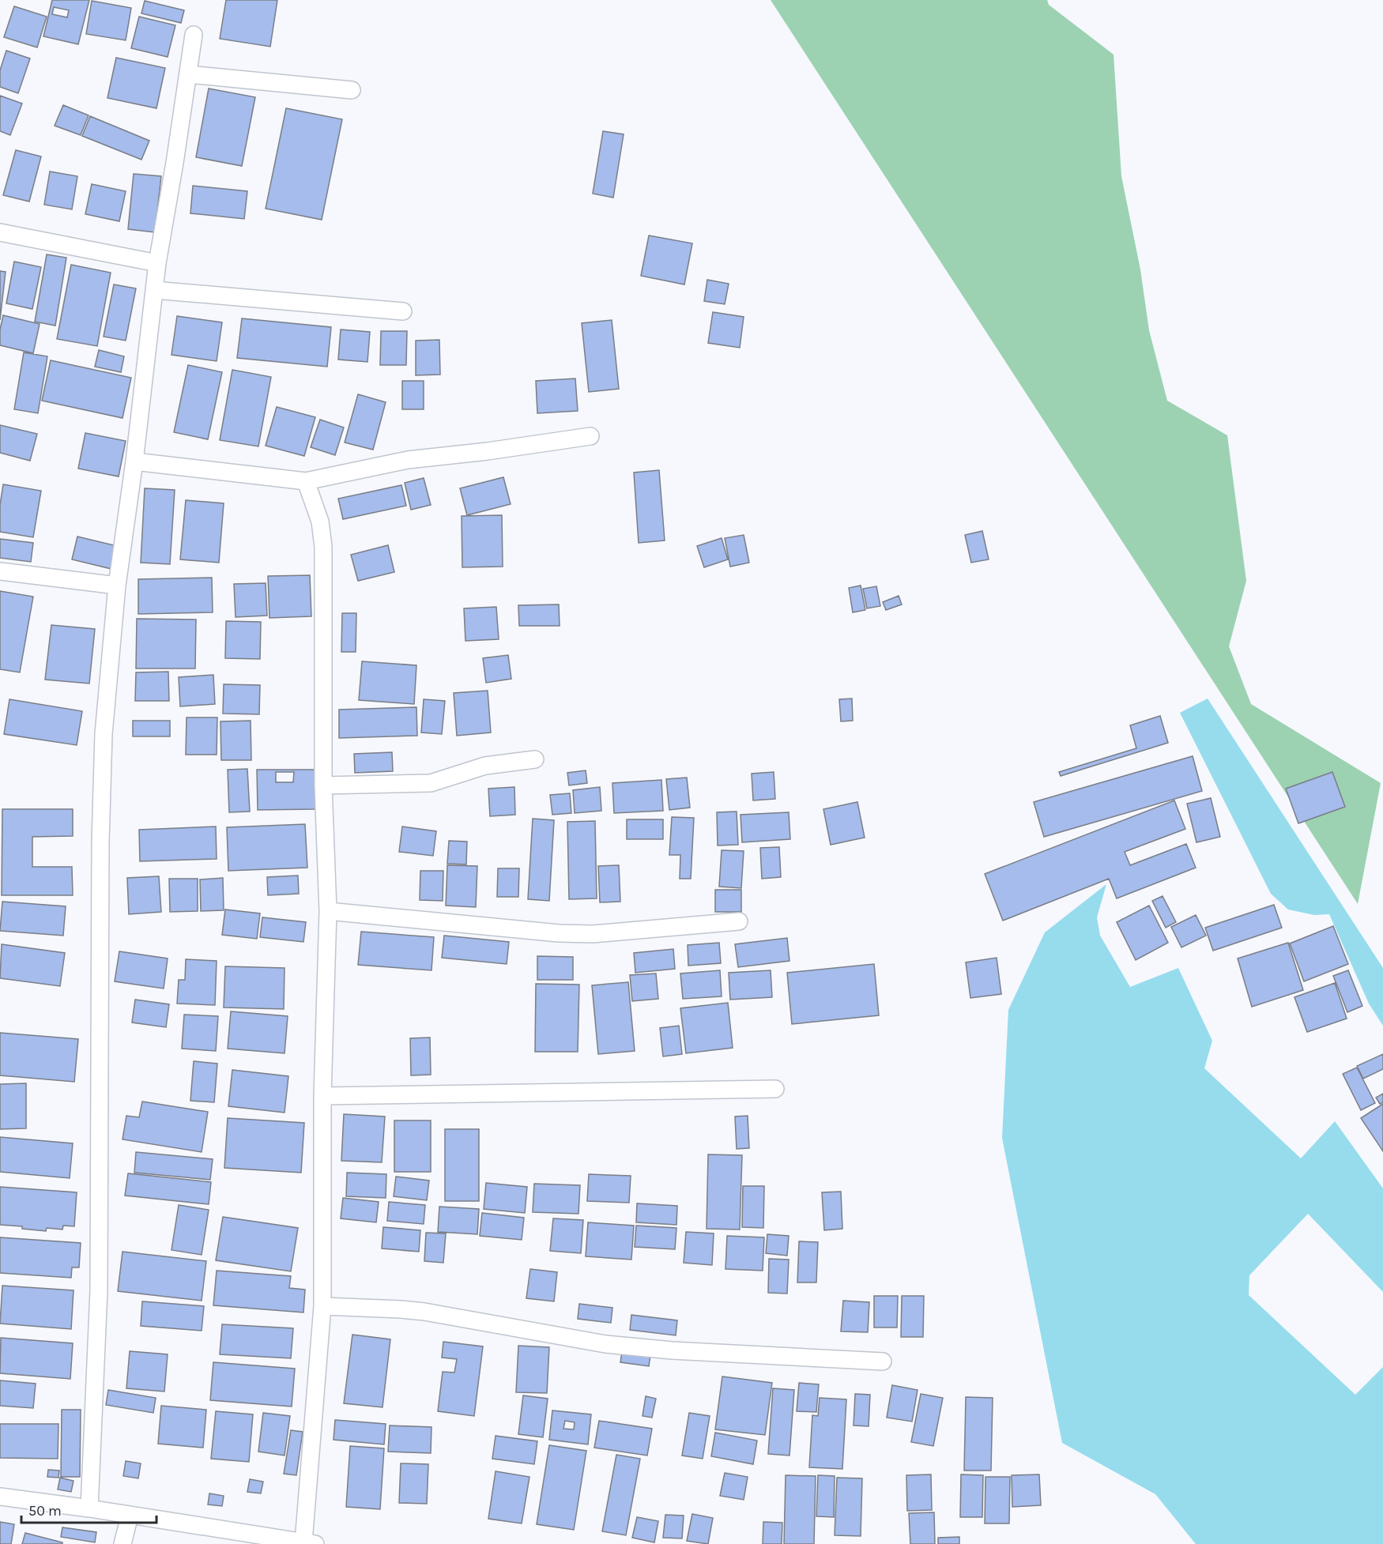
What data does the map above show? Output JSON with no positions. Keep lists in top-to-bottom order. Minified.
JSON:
{"scale_bar":"50 m"}
